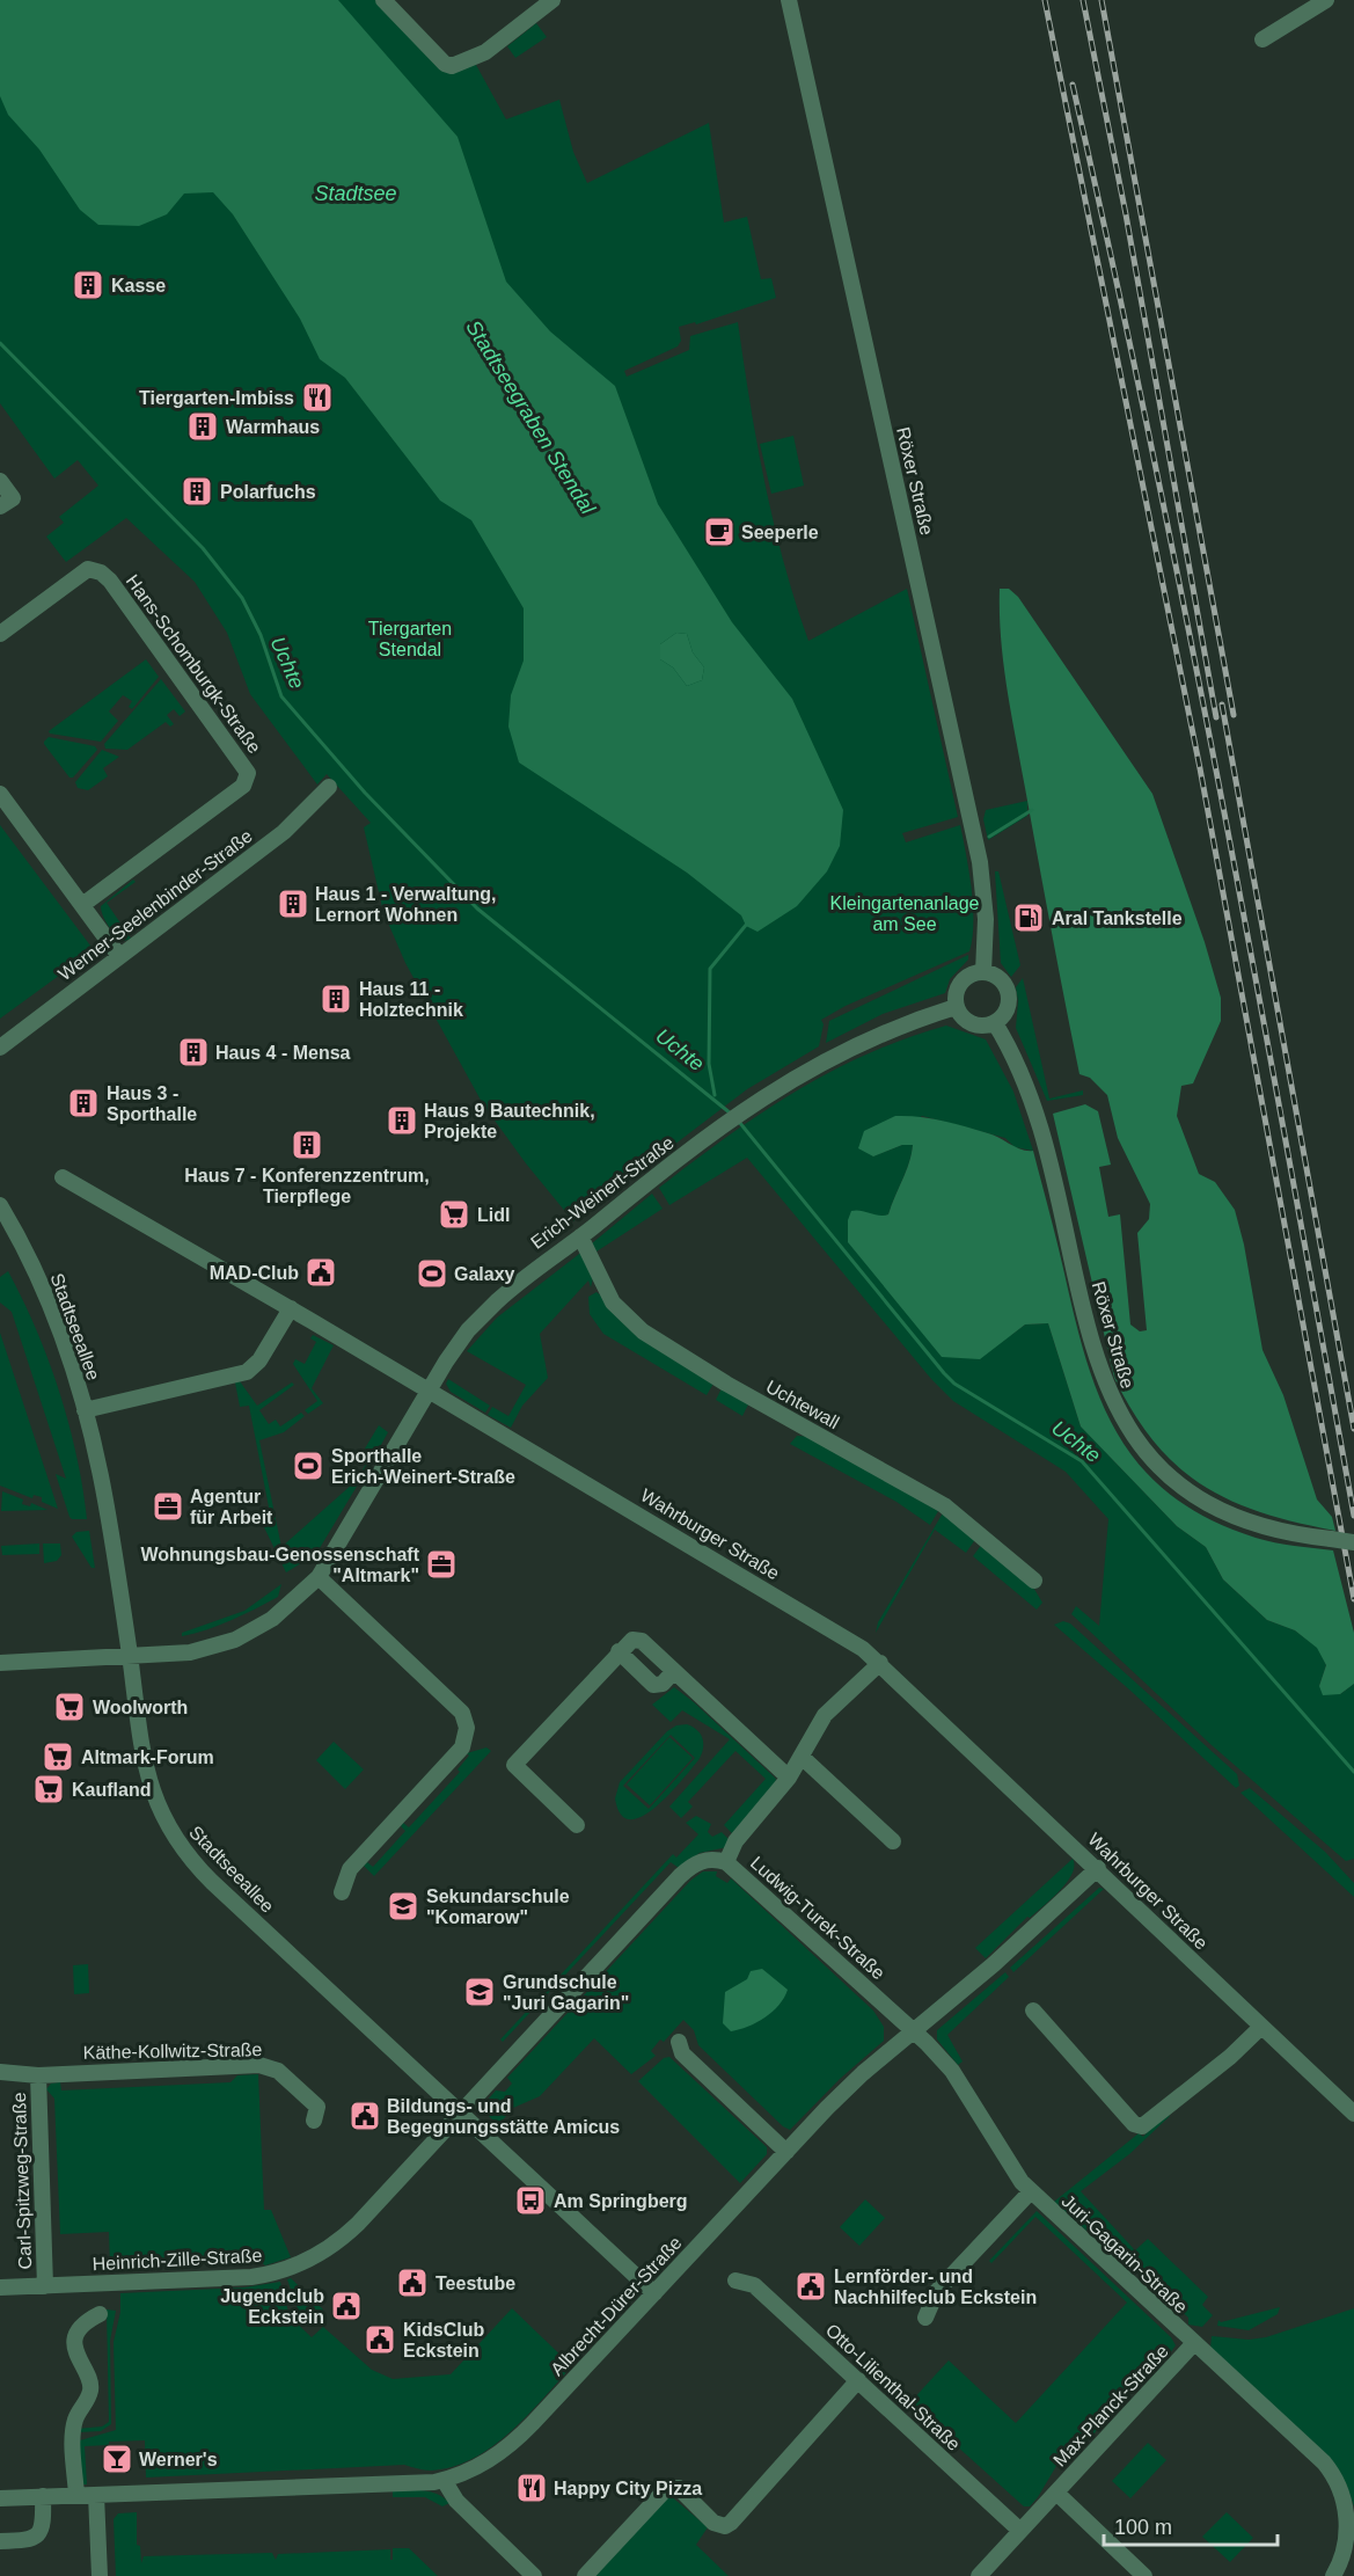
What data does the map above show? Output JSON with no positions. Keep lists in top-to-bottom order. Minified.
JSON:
{"streets":{"street":["Röxer Straße","Hans-Schomburgk-Straße","Werner-Seelenbinder-Straße","Erich-Weinert-Straße","Stadtseeallee","Uchtewall","Wahrburger Straße","Ludwig-Turek-Straße","Käthe-Kollwitz-Straße","Carl-Spitzweg-Straße","Juri-Gagarin-Straße","Heinrich-Zille-Straße","Albrecht-Dürer-Straße","Otto-Lilienthal-Straße","Max-Planck-Straße"]},"crossings":[["Röxer Straße","Erich-Weinert-Straße"],["Erich-Weinert-Straße","Stadtseeallee"],["Erich-Weinert-Straße","Uchtewall"],["Erich-Weinert-Straße","Wahrburger Straße"],["Stadtseeallee","Ludwig-Turek-Straße"],["Stadtseeallee","Heinrich-Zille-Straße"],["Stadtseeallee","Albrecht-Dürer-Straße"],["Wahrburger Straße","Albrecht-Dürer-Straße"],["Ludwig-Turek-Straße","Juri-Gagarin-Straße"],["Ludwig-Turek-Straße","Heinrich-Zille-Straße"],["Ludwig-Turek-Straße","Albrecht-Dürer-Straße"],["Käthe-Kollwitz-Straße","Carl-Spitzweg-Straße"],["Carl-Spitzweg-Straße","Heinrich-Zille-Straße"],["Juri-Gagarin-Straße","Albrecht-Dürer-Straße"],["Juri-Gagarin-Straße","Max-Planck-Straße"],["Otto-Lilienthal-Straße","Max-Planck-Straße"]],"water":["Stadtsee","Stadtseegraben Stendal","Uchte"],"parks":["Tiergarten Stendal","Kleingartenanlage am See"],"places":{"building":["Kasse","Warmhaus","Polarfuchs","Haus 1 - Verwaltung, Lernort Wohnen","Haus 11 - Holztechnik","Haus 4 - Mensa","Haus 3 - Sporthalle","Haus 9 Bautechnik, Projekte","Haus 7 - Konferenzzentrum, Tierpflege"],"restaurant":["Tiergarten-Imbiss","Happy City Pizza"],"cafe":["Seeperle"],"fuel station":["Aral Tankstelle"],"supermarket":["Lidl","Woolworth","Altmark-Forum","Kaufland"],"public building":["MAD-Club","Bildungs- und Begegnungsstätte Amicus","Teestube","Lernförder- und Nachhilfeclub Eckstein","Jugendclub Eckstein","KidsClub Eckstein"],"sports":["Galaxy","Sporthalle Erich-Weinert-Straße"],"office":["Agentur für Arbeit","Wohnungsbau-Genossenschaft \"Altmark\""],"school or university":["Sekundarschule \"Komarow\"","Grundschule \"Juri Gagarin\""],"bus stop":["Am Springberg"],"bar":["Werner's"]},"scale_bar":"100 m"}
